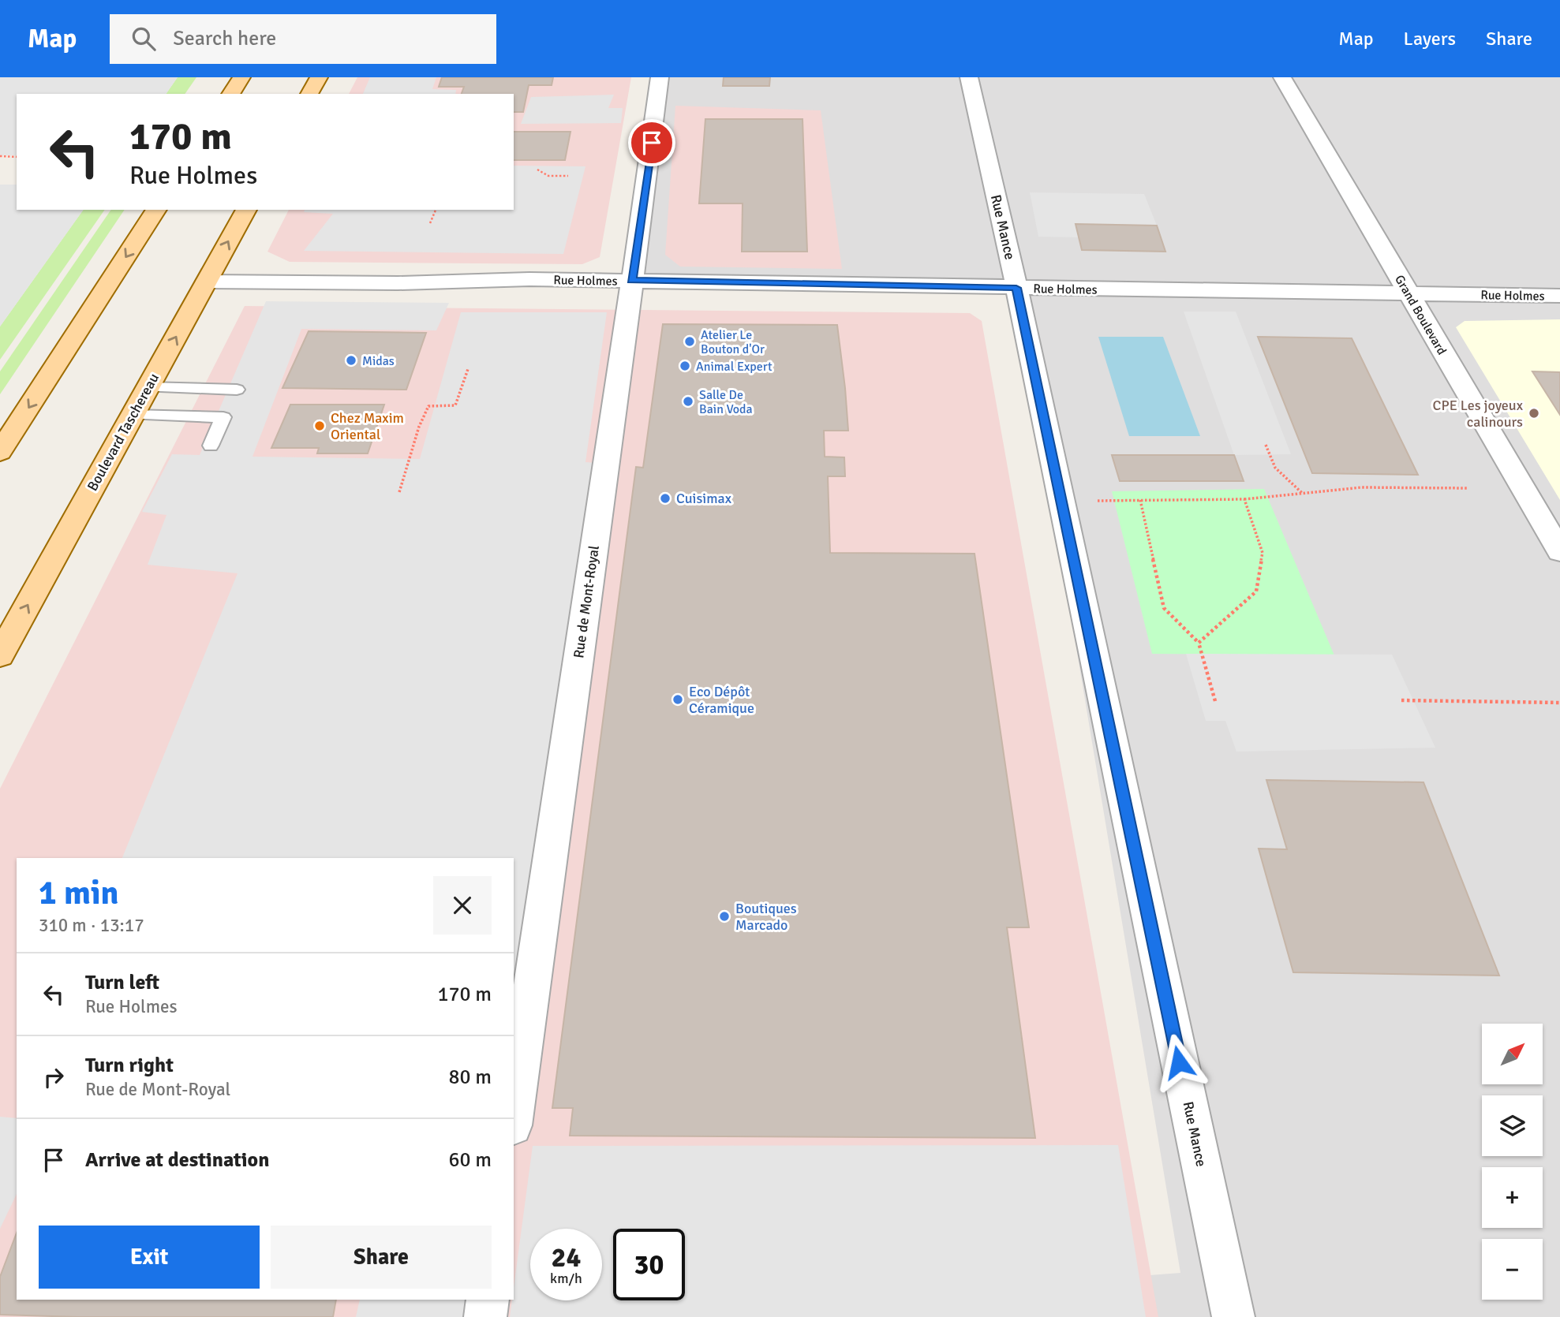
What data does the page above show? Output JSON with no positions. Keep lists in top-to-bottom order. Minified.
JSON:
{"streets":{"main road":["Boulevard Taschereau"],"street":["Rue Mance","Rue Holmes","Grand Boulevard","Rue de Mont-Royal"]},"crossings":[["Rue Mance","Rue Holmes"],["Rue Holmes","Grand Boulevard"],["Rue Holmes","Boulevard Taschereau"],["Rue Holmes","Rue de Mont-Royal"]],"places":["Atelier Le Bouton d'Or","Midas","Animal Expert","Salle De Bain Voda","CPE Les joyeux calinours","Chez Maxim Oriental","Cuisimax","Eco Dépôt Céramique","Boutiques Marcado"],"north":"top right","page":{"header":"Map","search":"Search here","nav":["Map","Layers","Share"],"turn":["170 m","Rue Holmes"],"heading":["1 min","310 m · 13:17"],"list":[{"name":"Turn left","note":"Rue Holmes","value":"170 m"},{"name":"Turn right","note":"Rue de Mont-Royal","value":"80 m"},{"name":"Arrive at destination","value":"60 m"}],"map_buttons":["+","−"],"buttons":["Exit","Share"],"speed":"24 km/h","limit":"30"}}
